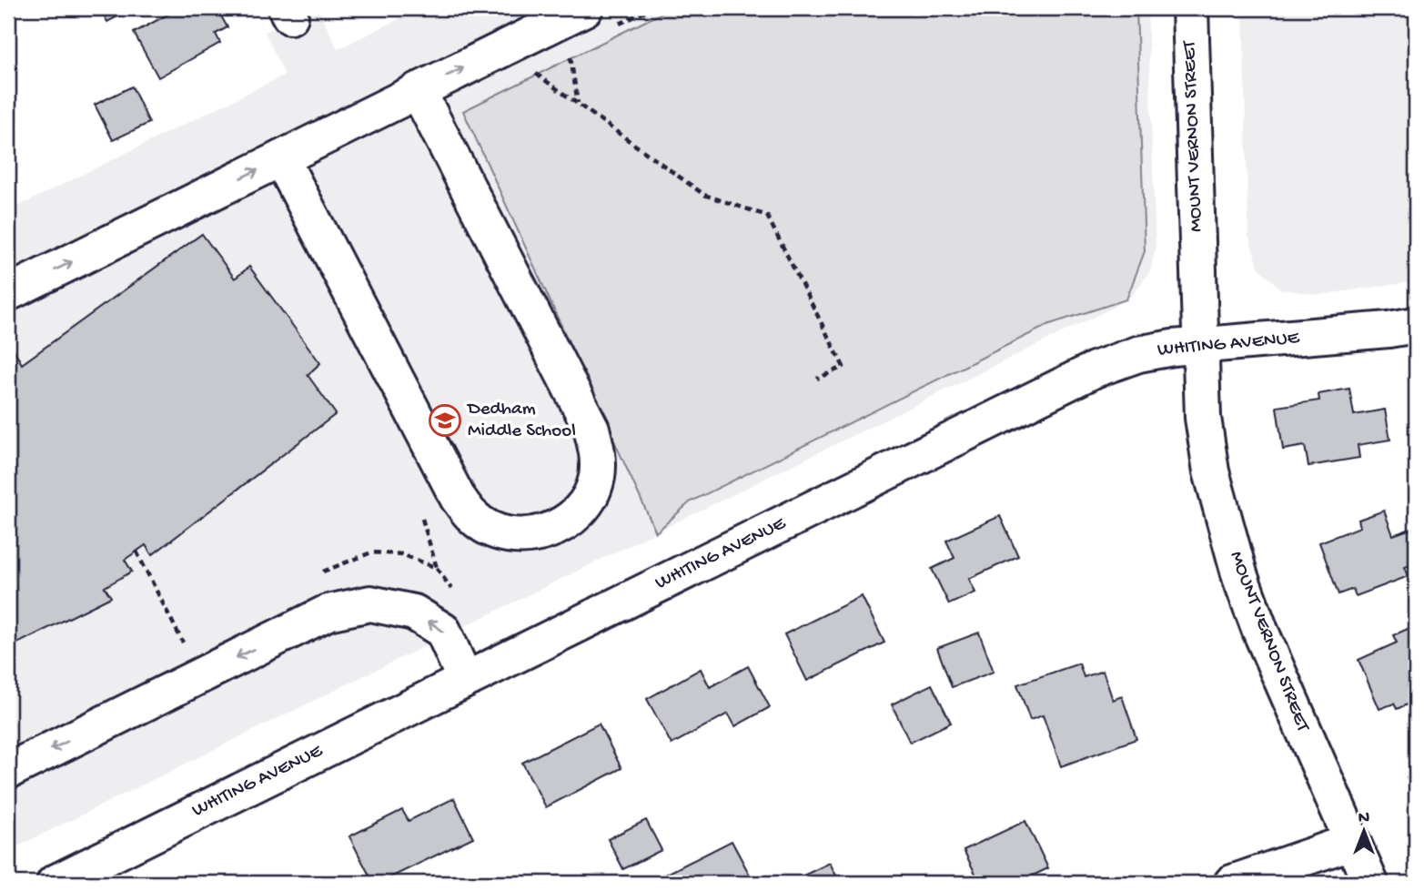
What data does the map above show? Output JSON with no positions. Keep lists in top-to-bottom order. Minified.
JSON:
{"streets":{"street":["MOUNT VERNON STREET","WHITING AVENUE"]},"crossings":[["MOUNT VERNON STREET","WHITING AVENUE"]],"places":{"school or university":["Dedham Middle School"]},"north":"top"}
